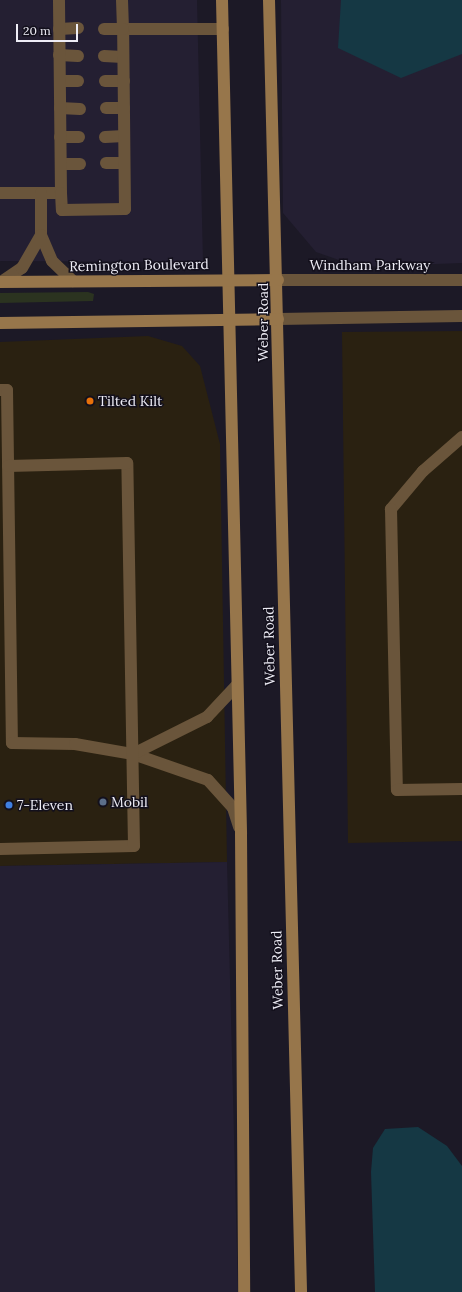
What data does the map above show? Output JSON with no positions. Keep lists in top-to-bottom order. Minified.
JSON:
{"streets":{"main road":["Remington Boulevard","Weber Road"],"street":["Windham Parkway"]},"crossings":[["Remington Boulevard","Windham Parkway"],["Remington Boulevard","Weber Road"],["Windham Parkway","Weber Road"]],"places":["Tilted Kilt","Mobil","7-Eleven"],"scale_bar":"20 m"}
